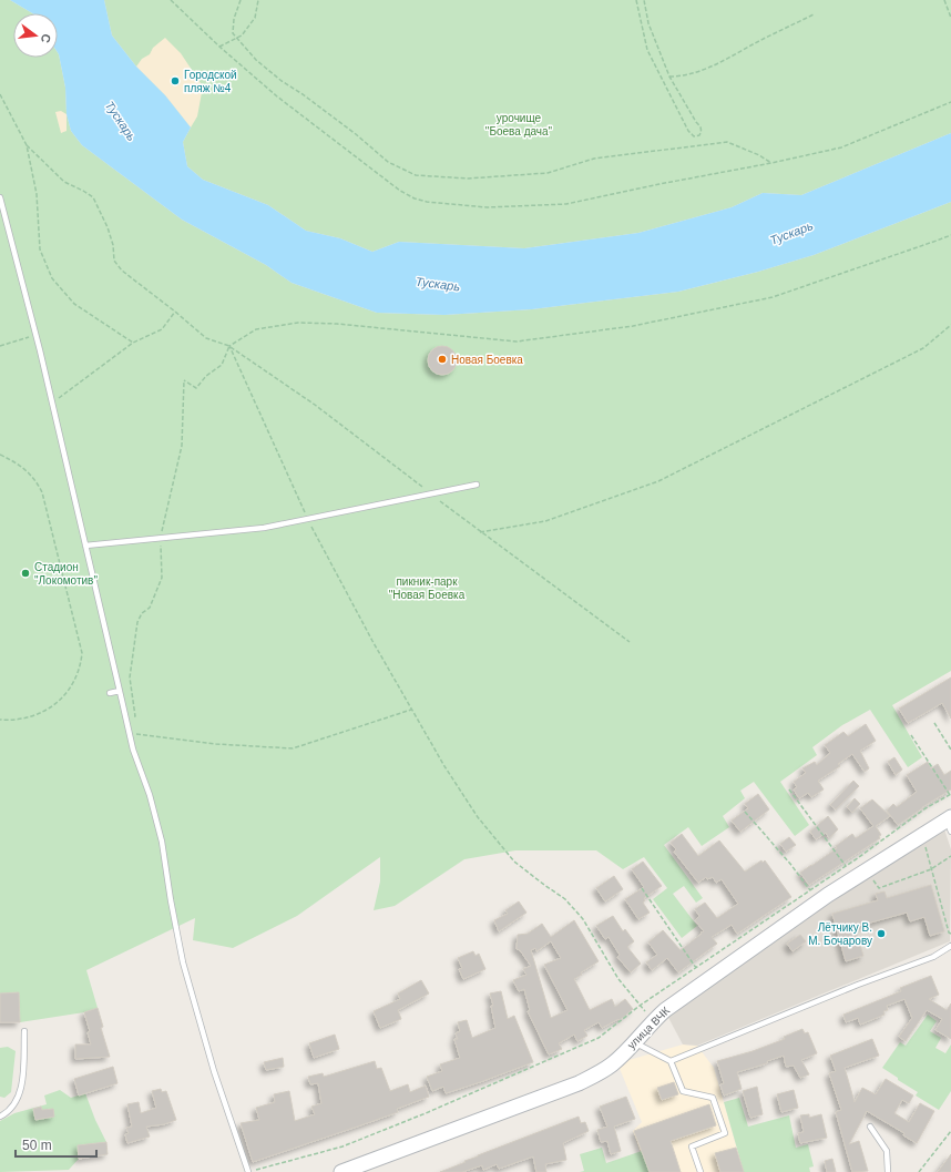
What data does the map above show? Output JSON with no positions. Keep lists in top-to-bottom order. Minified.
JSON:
{"streets":{"main road":["улица ВЧК"]},"water":["Тускарь"],"parks":["урочище \"Боева дача\"","пикник-парк \"Новая Боевка"],"places":["Городской пляж №4","Новая Боевка","Стадион \"Локомотив\"","Лётчику В. М. Бочарову"],"scale_bar":"50 m","north":"right"}
